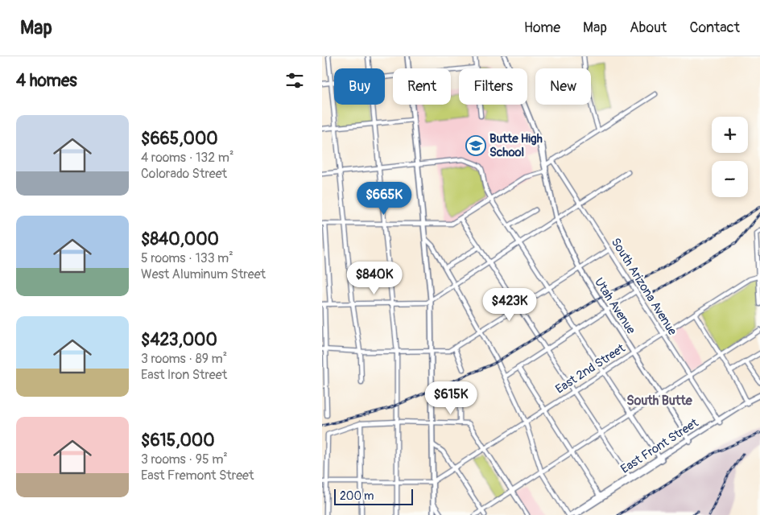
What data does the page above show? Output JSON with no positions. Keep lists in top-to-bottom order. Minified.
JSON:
{"streets":{"main road":["Utah Avenue","East Front Street"],"street":["South Arizona Avenue","East 2nd Street"]},"crossings":[["South Arizona Avenue","East 2nd Street"],["South Arizona Avenue","East Front Street"],["Utah Avenue","East 2nd Street"],["Utah Avenue","East Front Street"]],"districts":["South Butte"],"places":{"school or university":["Butte High School"]},"scale_bar":"200 m","page":{"header":"Map","nav":["Home","Map","About","Contact"],"heading":"4 homes","chip":["Buy","Rent","Filters","New"],"list":[{"name":"$665,000","note":"4 rooms · 132 m² · Colorado Street"},{"name":"$840,000","note":"5 rooms · 133 m² · West Aluminum Street"},{"name":"$423,000","note":"3 rooms · 89 m² · East Iron Street"},{"name":"$615,000","note":"3 rooms · 95 m² · East Fremont Street"}],"map_buttons":["+","−"],"price":["$665K","$840K","$423K","$615K"],"scale":"200 m"}}
